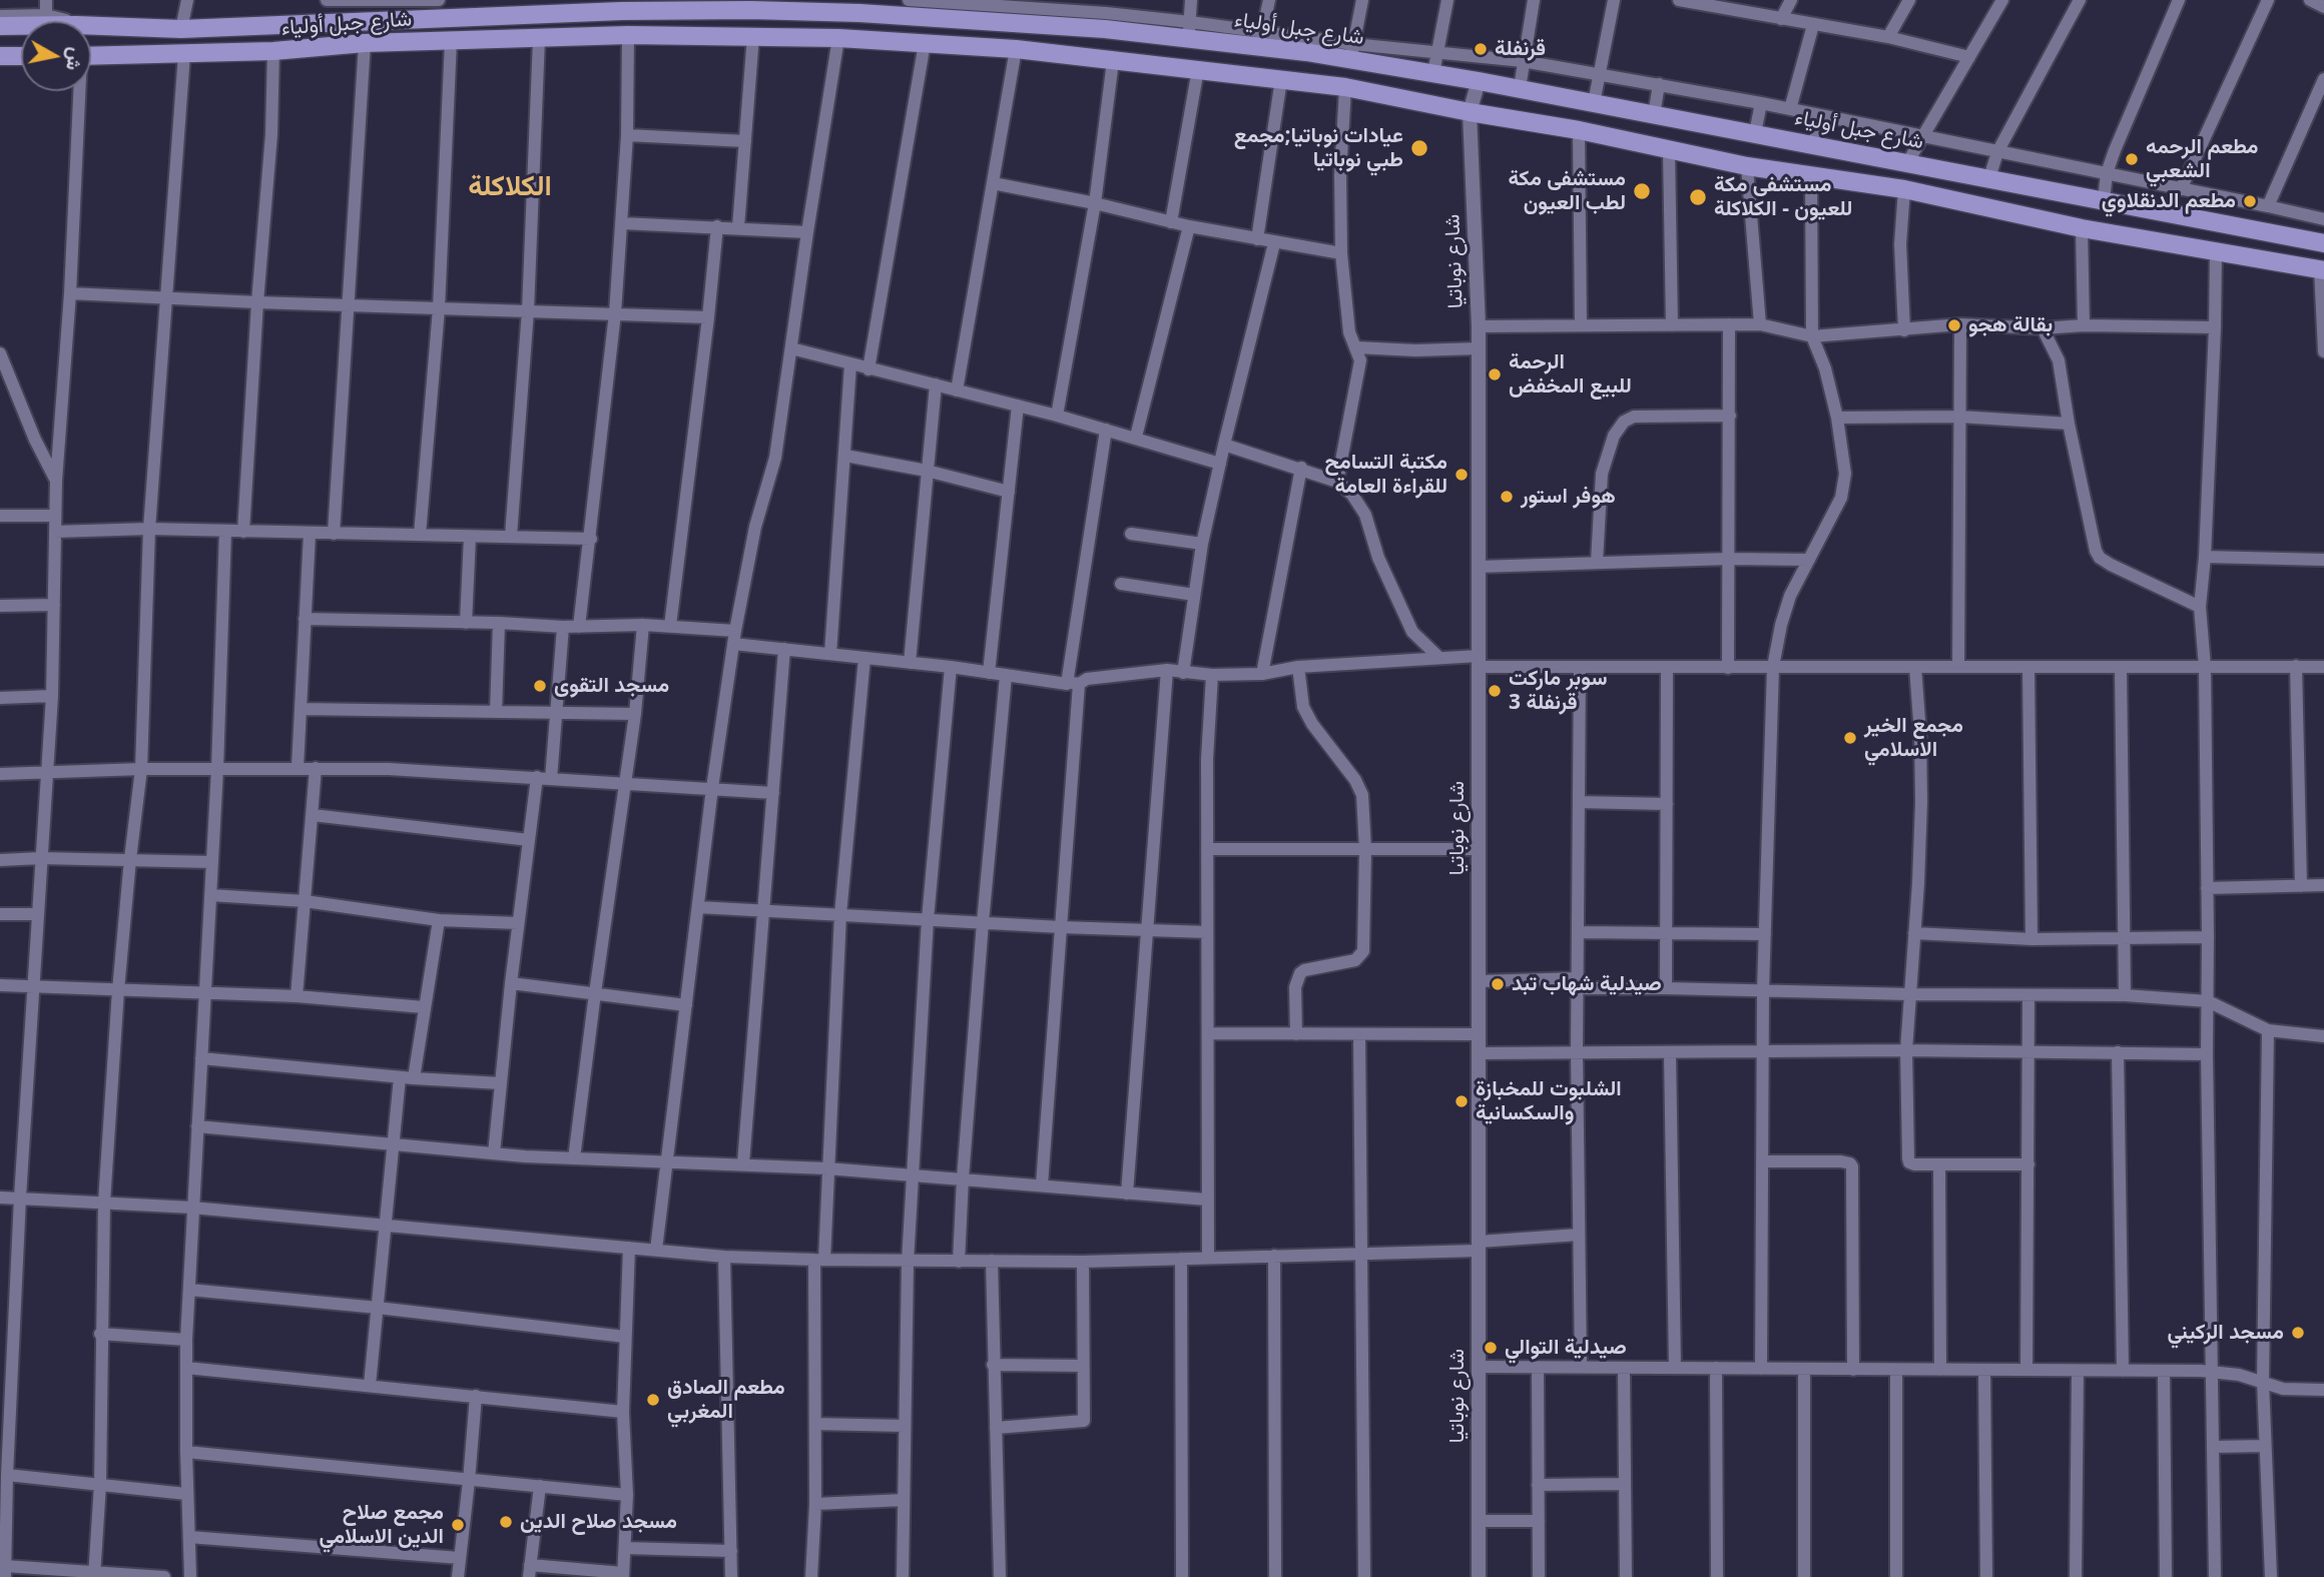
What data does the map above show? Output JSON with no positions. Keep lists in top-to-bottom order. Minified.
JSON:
{"streets":{"main road":["شارع جبل أولياء"],"street":["شارع نوباتيا"]},"crossings":[["شارع جبل أولياء","شارع نوباتيا"]],"districts":["الكلاكلة"],"places":["قرنفلة","عيادات نوباتيا;مجمع طبي نوباتيا","مطعم الرحمه الشعبي","مستشفى مكة لطب العيون","مستشفى مكة للعيون - الكلاكلة","مطعم الدنقلاوي","بقالة هجو","الرحمة للبيع المخفض","مكتبة التسامح للقراءة العامة","هوفر استور","مسجد التقوى","سوبر ماركت قرنفلة 3","مجمع الخير الاسلامي","صيدلية شهاب تبد","الشلبوت للمخبازة والسكسانية","مسجد الركيني","صيدلية التوالي","مطعم الصادق المغربي","مسجد صلاح الدين","مجمع صلاح الدين الاسلامي"],"north":"right"}
